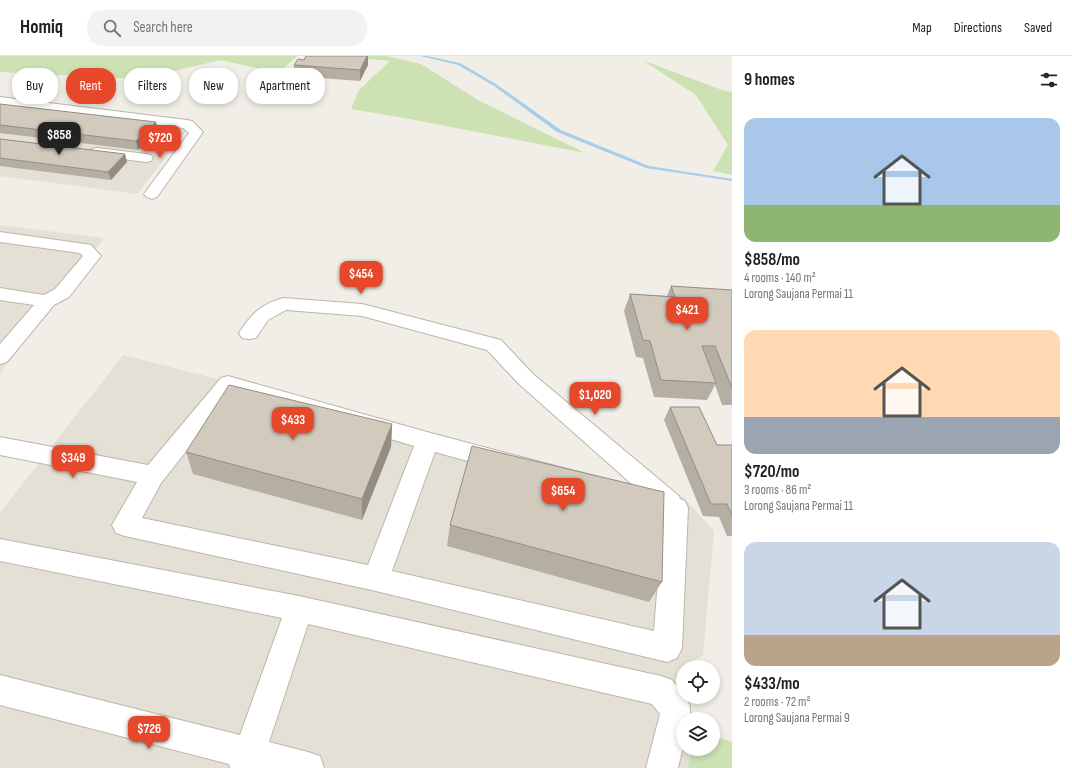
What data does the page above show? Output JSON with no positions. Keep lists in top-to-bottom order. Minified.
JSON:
{"page":{"header":"Homiq","search":"Search here","nav":["Map","Directions","Saved"],"heading":"9 homes","chip":["Buy","Rent","Filters","New","Apartment"],"list":[{"name":"$858/mo","note":"4 rooms · 140 m² · Lorong Saujana Permai 11"},{"name":"$720/mo","note":"3 rooms · 86 m² · Lorong Saujana Permai 11"},{"name":"$433/mo","note":"2 rooms · 72 m² · Lorong Saujana Permai 9"}],"price":["$858","$720","$454","$421","$1,020","$433","$349","$654","$726"]}}
